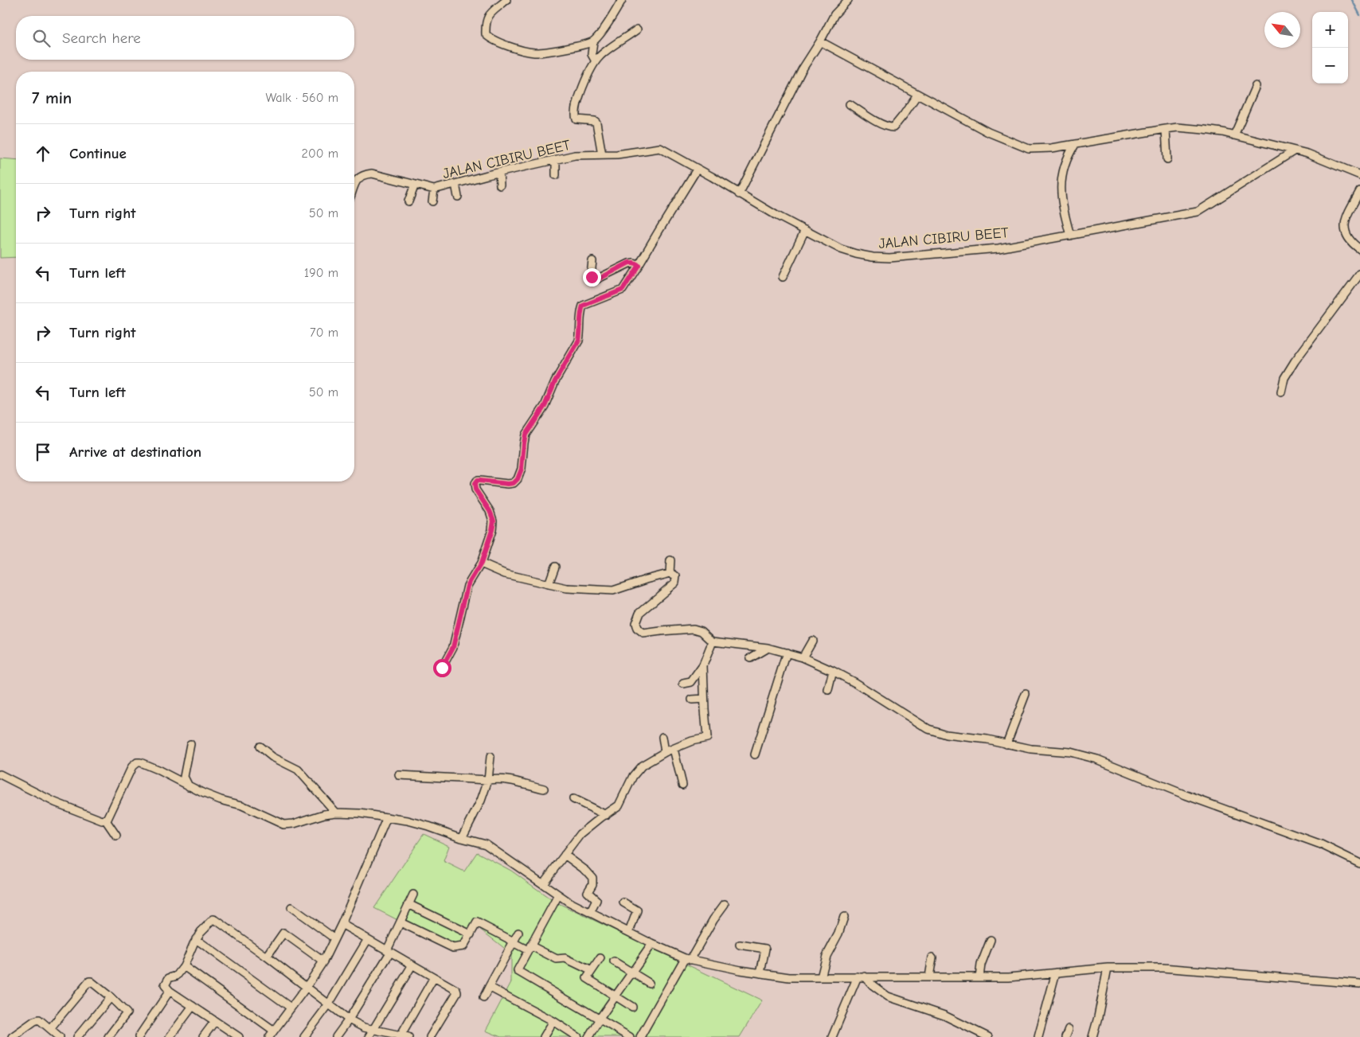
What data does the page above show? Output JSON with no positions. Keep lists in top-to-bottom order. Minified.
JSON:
{"streets":{"street":["JALAN CIBIRU BEET"]},"north":"top left","page":{"map_buttons":["+","−"],"search":"Search here","heading":["7 min","Walk · 560 m"],"list":[["Continue","200 m"],["Turn right","50 m"],["Turn left","190 m"],["Turn right","70 m"],["Turn left","50 m"],"Arrive at destination"]}}
